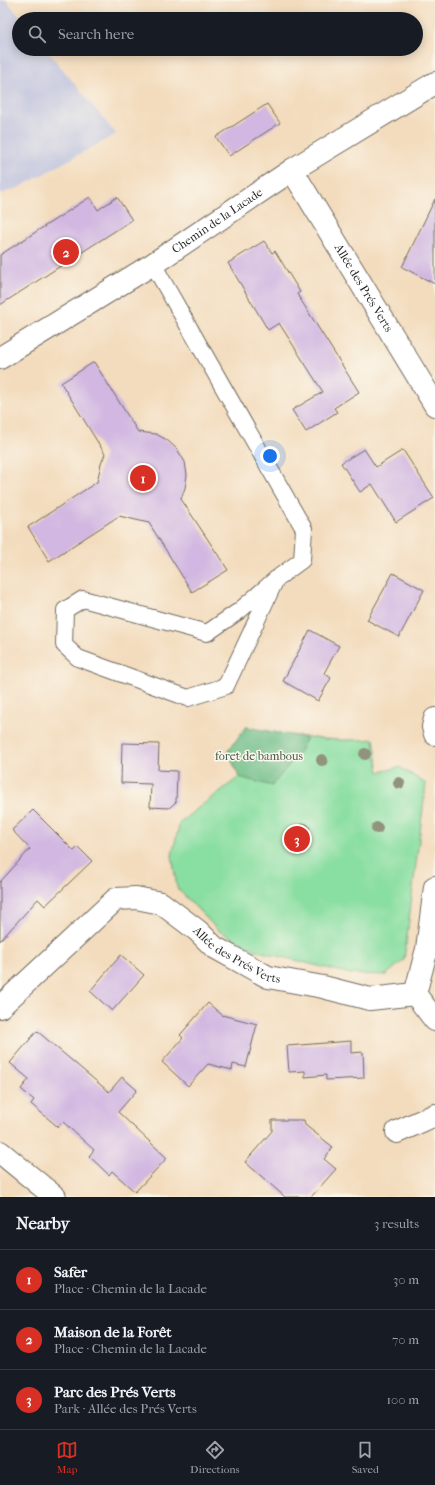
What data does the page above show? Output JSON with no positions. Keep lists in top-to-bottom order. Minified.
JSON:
{"streets":{"street":["Chemin de la Lacade","Allée des Prés Verts"]},"crossings":[["Chemin de la Lacade","Allée des Prés Verts"]],"parks":["foret de bambous"],"page":{"search":"Search here","pins":["2","1","3"],"heading":["Nearby","3 results"],"list":[{"mark":"1","name":"Safer","note":"Place · Chemin de la Lacade","value":"30 m"},{"mark":"2","name":"Maison de la Forêt","note":"Place · Chemin de la Lacade","value":"70 m"},{"mark":"3","name":"Parc des Prés Verts","note":"Park · Allée des Prés Verts","value":"100 m"}],"nav":["Map","Directions","Saved"]}}
